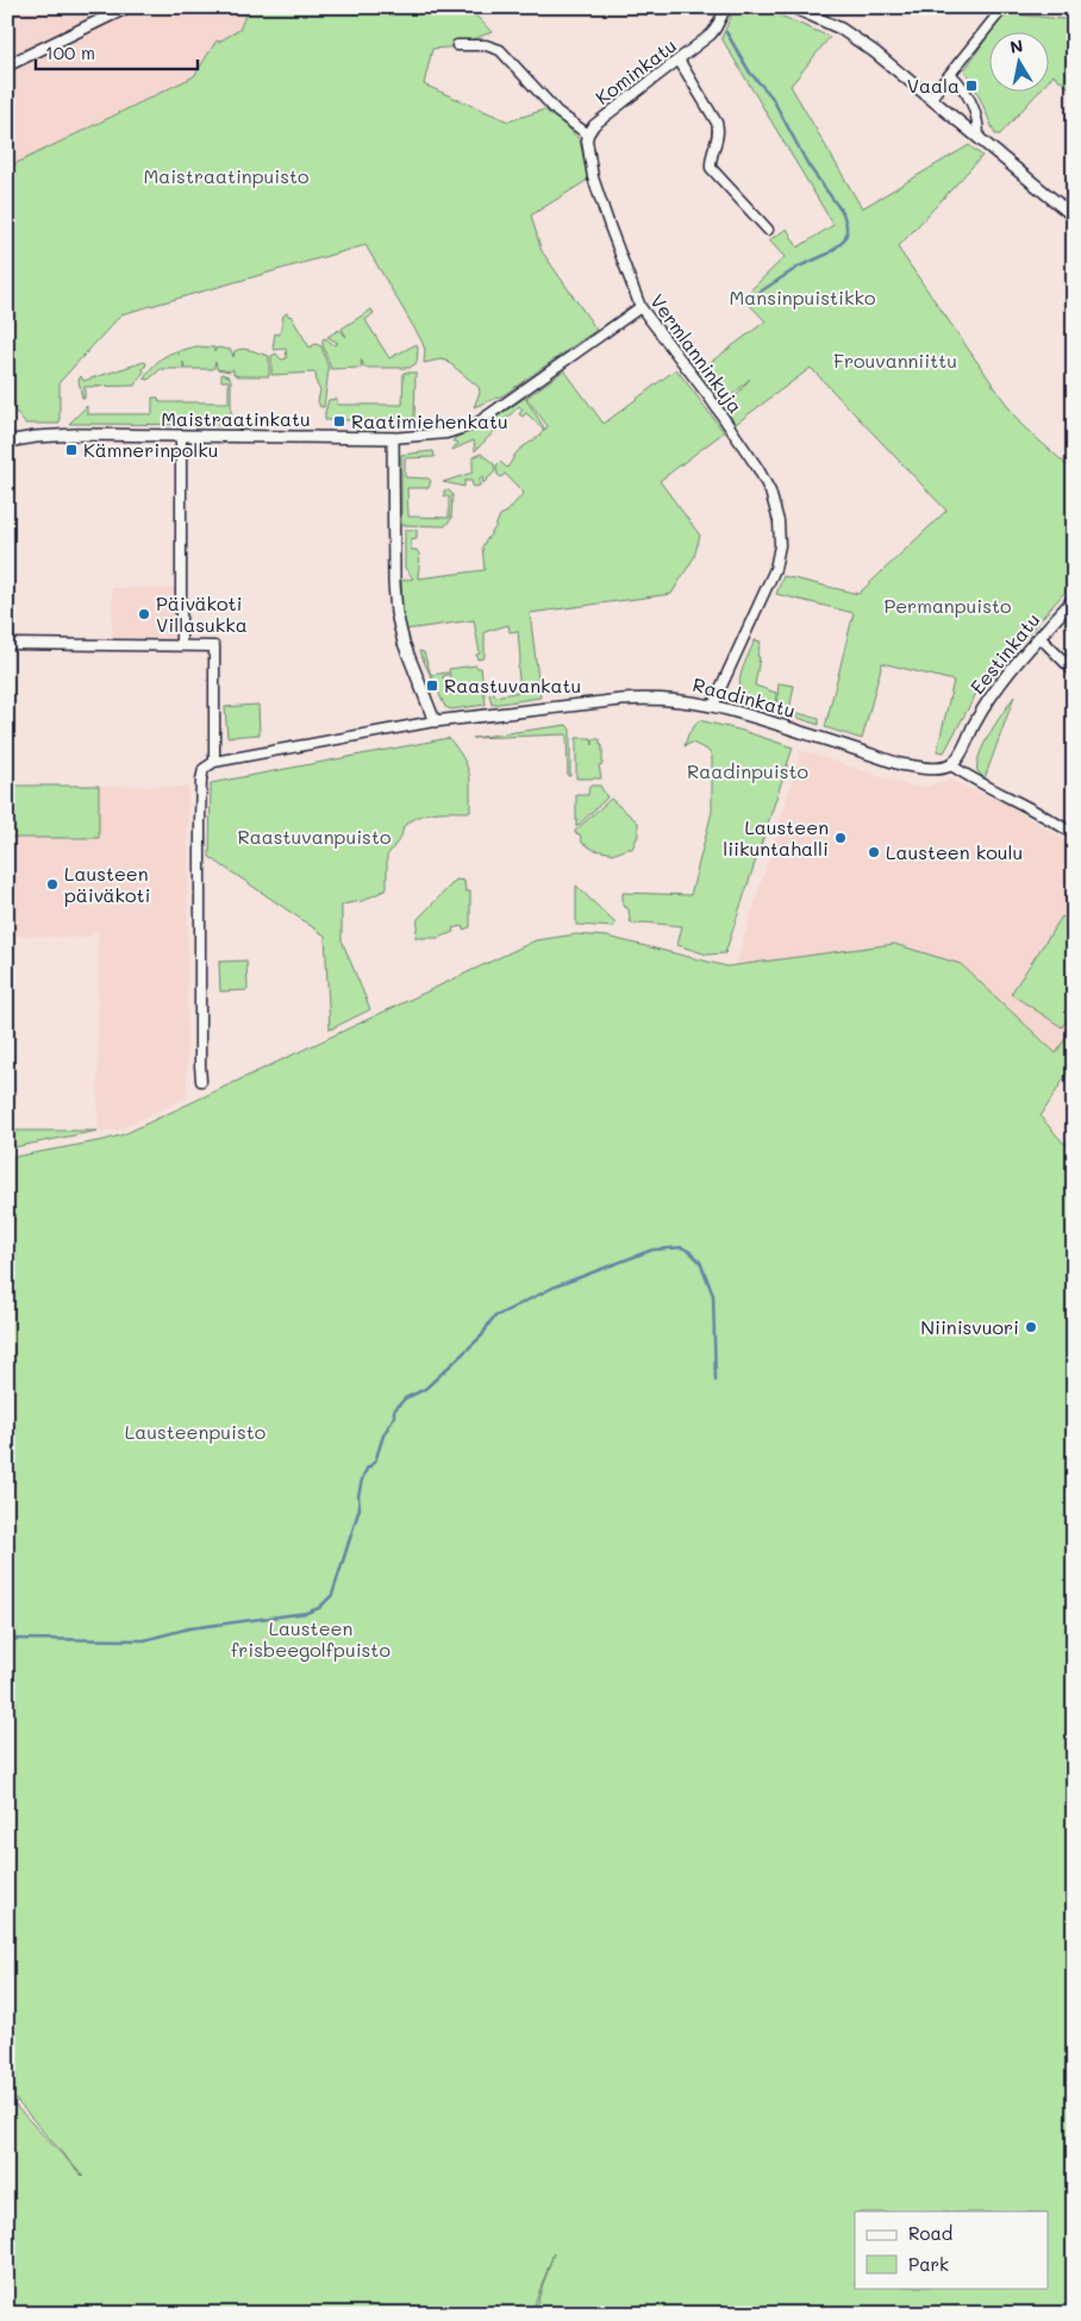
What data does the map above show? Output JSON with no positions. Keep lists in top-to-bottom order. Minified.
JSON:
{"streets":{"street":["Kominkatu","Vermlanninkuja","Maistraatinkatu","Eestinkatu","Raadinkatu"]},"crossings":[["Kominkatu","Vermlanninkuja"],["Vermlanninkuja","Maistraatinkatu"],["Vermlanninkuja","Raadinkatu"],["Eestinkatu","Raadinkatu"]],"parks":["Maistraatinpuisto","Mansinpuistikko","Frouvanniittu","Permanpuisto","Raadinpuisto","Raastuvanpuisto","Lausteenpuisto","Lausteen frisbeegolfpuisto"],"places":{"transit":["Vaala","Raatimiehenkatu","Kämnerinpolku","Raastuvankatu"],"other":["Päiväkoti Villasukka","Lausteen liikuntahalli","Lausteen koulu","Lausteen päiväkoti","Niinisvuori"]},"legend":["Road","Park"],"scale_bar":"100 m","north":"top"}
